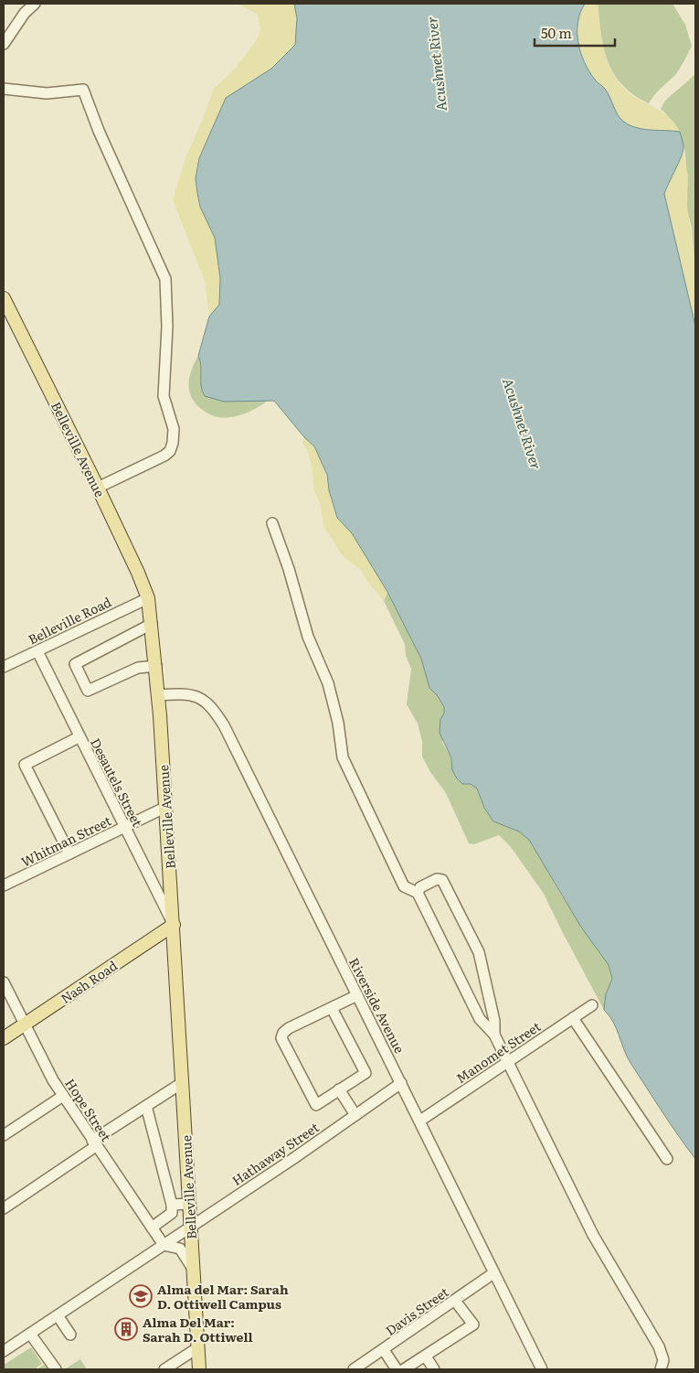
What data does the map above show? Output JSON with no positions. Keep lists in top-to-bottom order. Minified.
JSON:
{"streets":{"main road":["Belleville Avenue","Nash Road"],"street":["Belleville Road","Desautels Street","Whitman Street","Riverside Avenue","Manomet Street","Hope Street","Hathaway Street","Davis Street"]},"crossings":[["Belleville Avenue","Belleville Road"],["Belleville Avenue","Desautels Street"],["Belleville Avenue","Whitman Street"],["Belleville Avenue","Nash Road"],["Belleville Avenue","Riverside Avenue"],["Belleville Avenue","Hathaway Street"],["Belleville Road","Desautels Street"],["Desautels Street","Whitman Street"],["Desautels Street","Nash Road"],["Nash Road","Hope Street"],["Riverside Avenue","Manomet Street"],["Riverside Avenue","Hathaway Street"],["Riverside Avenue","Davis Street"],["Hope Street","Hathaway Street"]],"water":["Acushnet River"],"places":{"school or university":["Alma del Mar: Sarah D. Ottiwell Campus"],"building":["Alma Del Mar: Sarah D. Ottiwell"]},"scale_bar":"50 m"}
